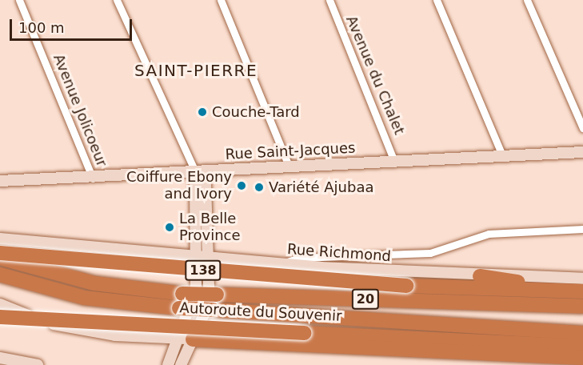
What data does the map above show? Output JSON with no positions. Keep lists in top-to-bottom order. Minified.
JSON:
{"streets":{"highway":["138","20","Autoroute du Souvenir"],"main road":["Rue Saint-Jacques","Rue Richmond"],"street":["Avenue du Chalet","Avenue Jolicoeur"]},"crossings":[["Avenue du Chalet","Rue Saint-Jacques"],["Avenue Jolicoeur","Rue Saint-Jacques"]],"districts":["SAINT-PIERRE"],"places":["Couche-Tard","Coiffure Ebony and Ivory","Variété Ajubaa","La Belle Province"],"scale_bar":"100 m"}
